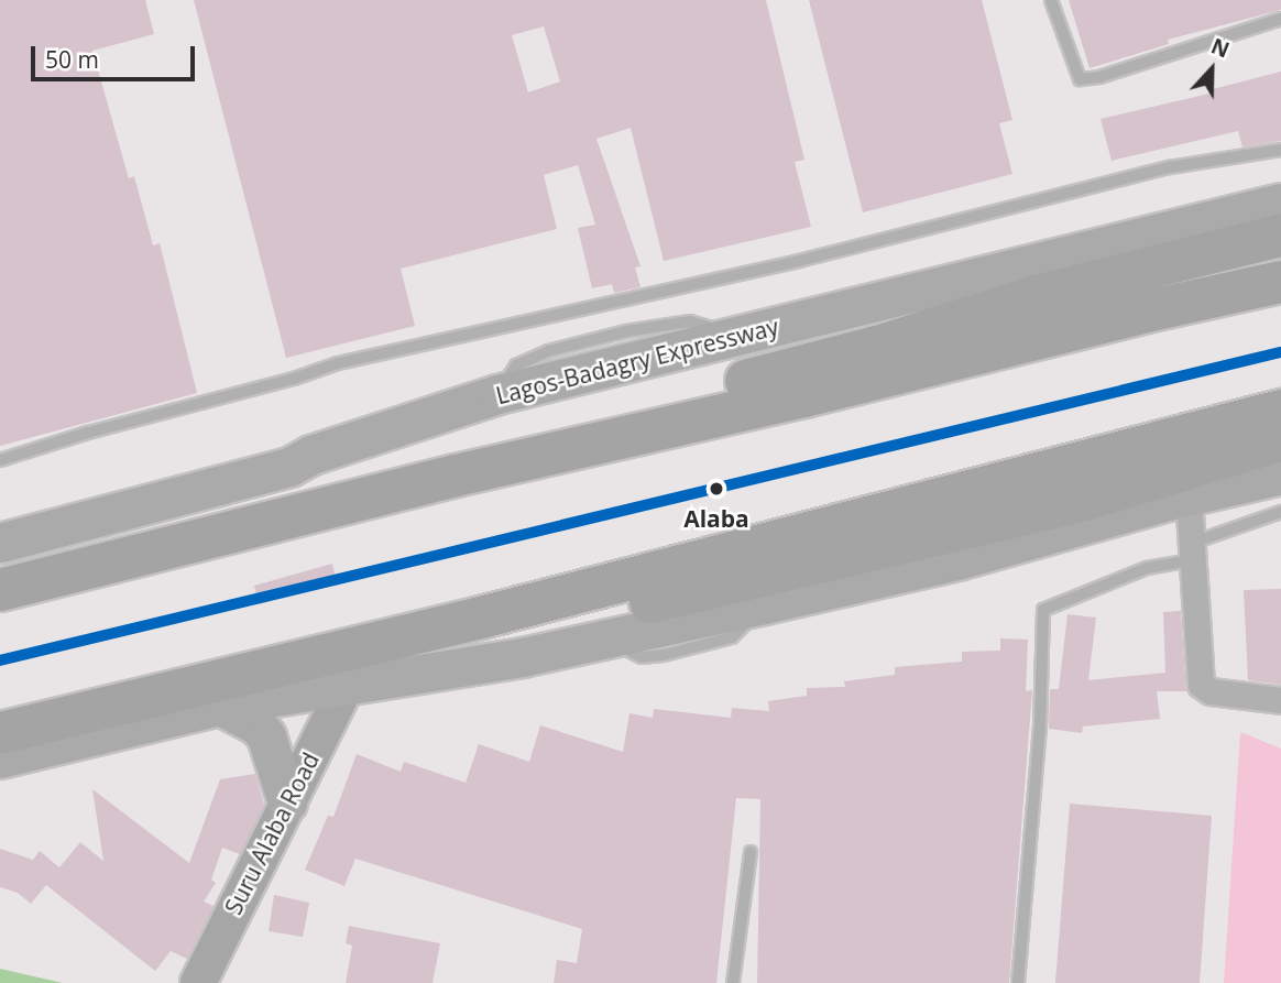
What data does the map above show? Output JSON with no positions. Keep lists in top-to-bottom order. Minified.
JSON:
{"streets":{"main road":["Lagos-Badagry Expressway"],"street":["Suru Alaba Road"]},"places":["Alaba"],"scale_bar":"50 m","north":"top"}
